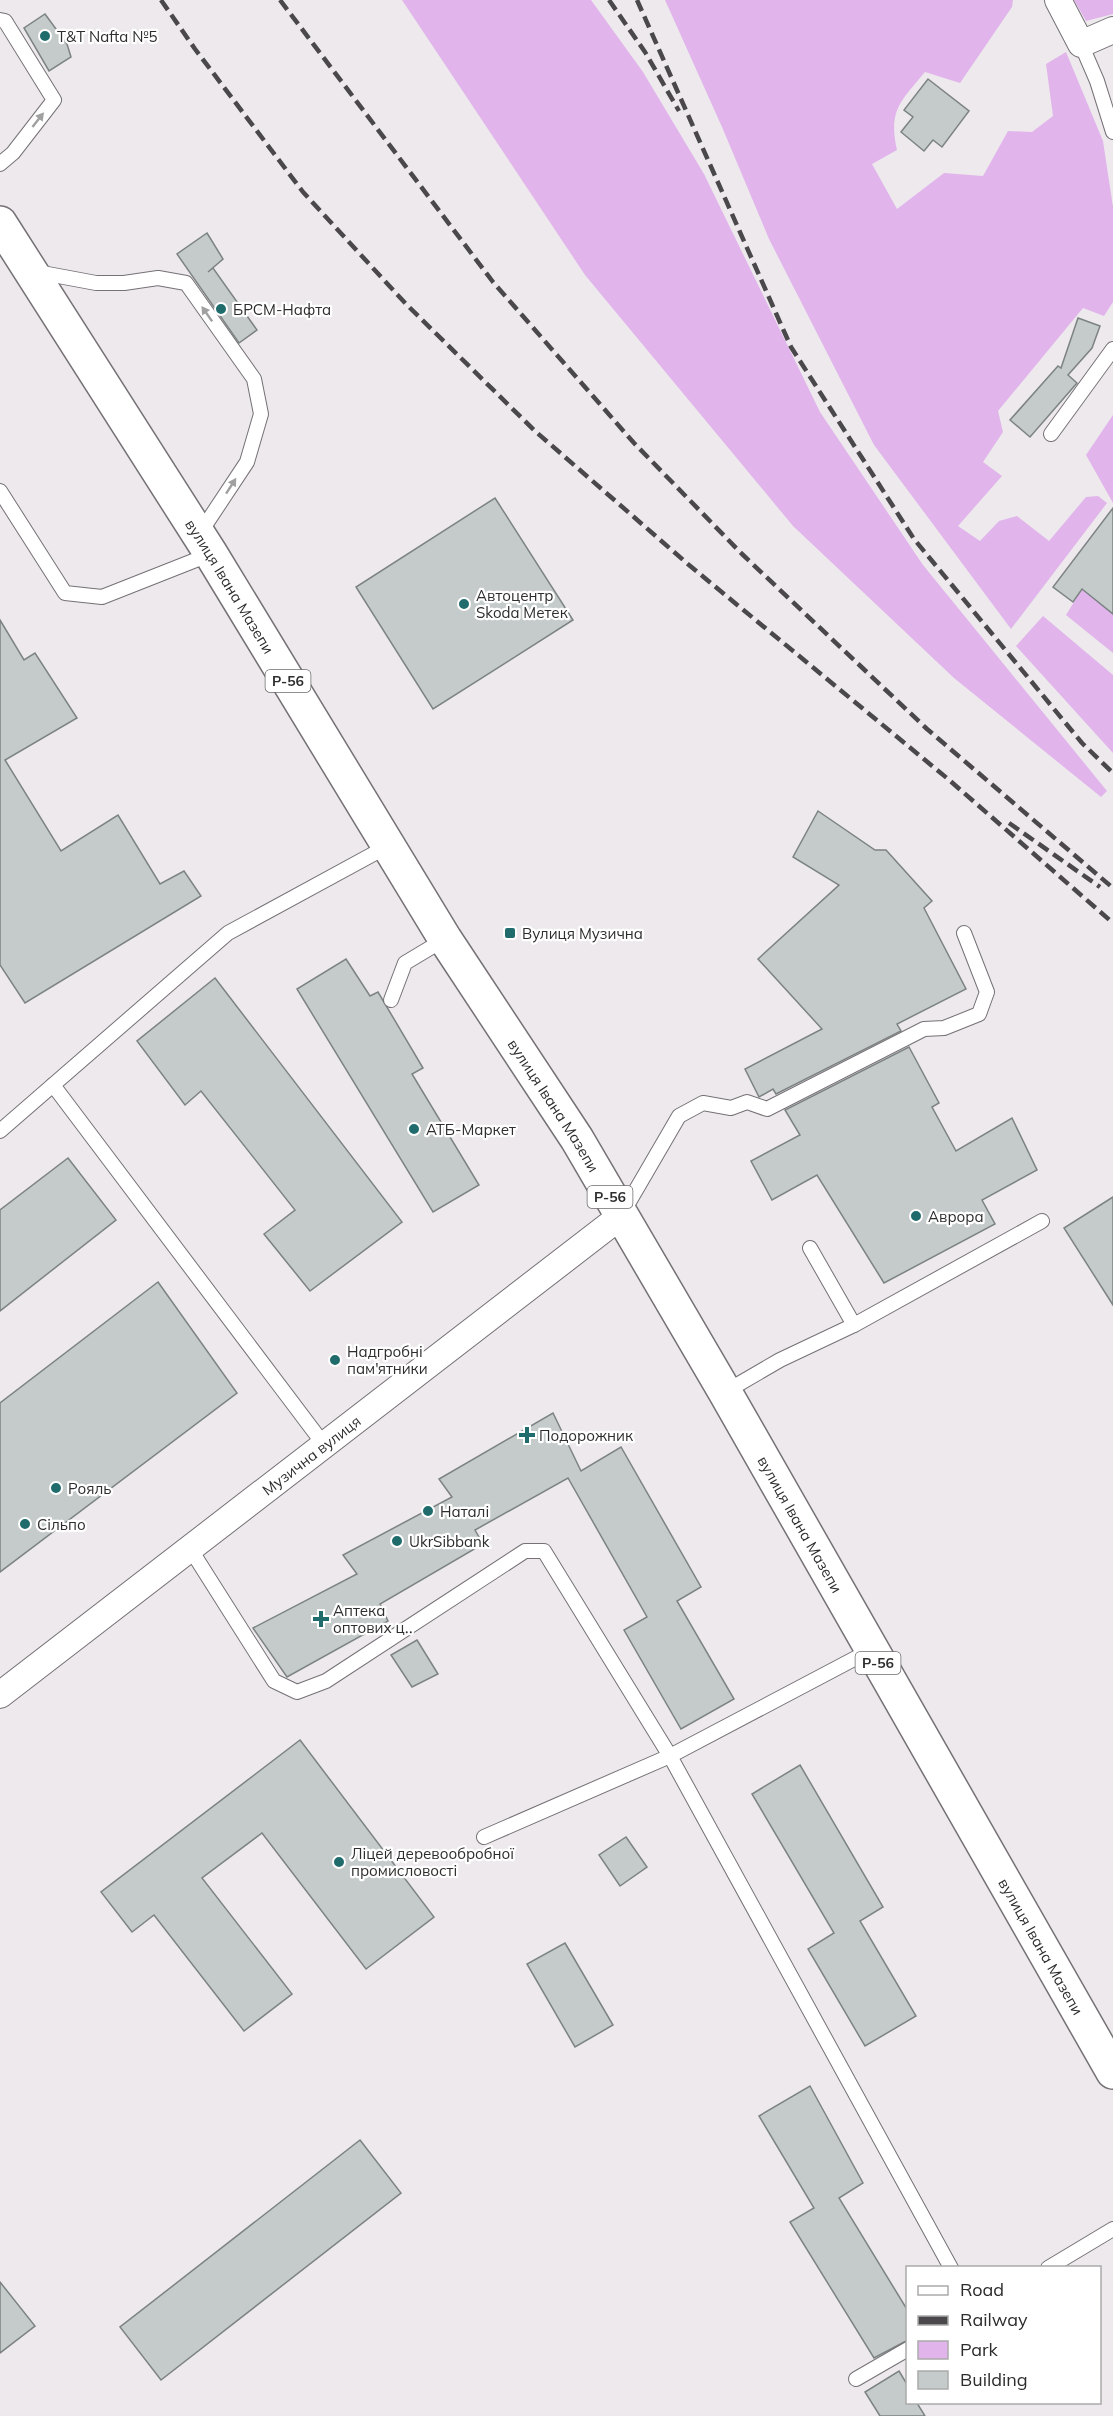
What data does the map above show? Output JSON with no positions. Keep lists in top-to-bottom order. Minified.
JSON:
{"streets":{"main road":["вулиця Івана Мазепи","Р-56"],"street":["Музична вулиця"]},"crossings":[["вулиця Івана Мазепи","Музична вулиця"]],"places":{"other":["Т&T Nafta №5","БРСМ-Нафта","Автоцентр Skoda Метек","АТБ-Маркет","Аврора","Надгробні пам'ятники","Рояль","Наталі","Сільпо","UkrSibbank","Ліцей деревообробної промисловості"],"transit":["Вулиця Музична"],"health":["Подорожник","Аптека оптових ц‥"]},"legend":["Road","Railway","Park","Building"]}
